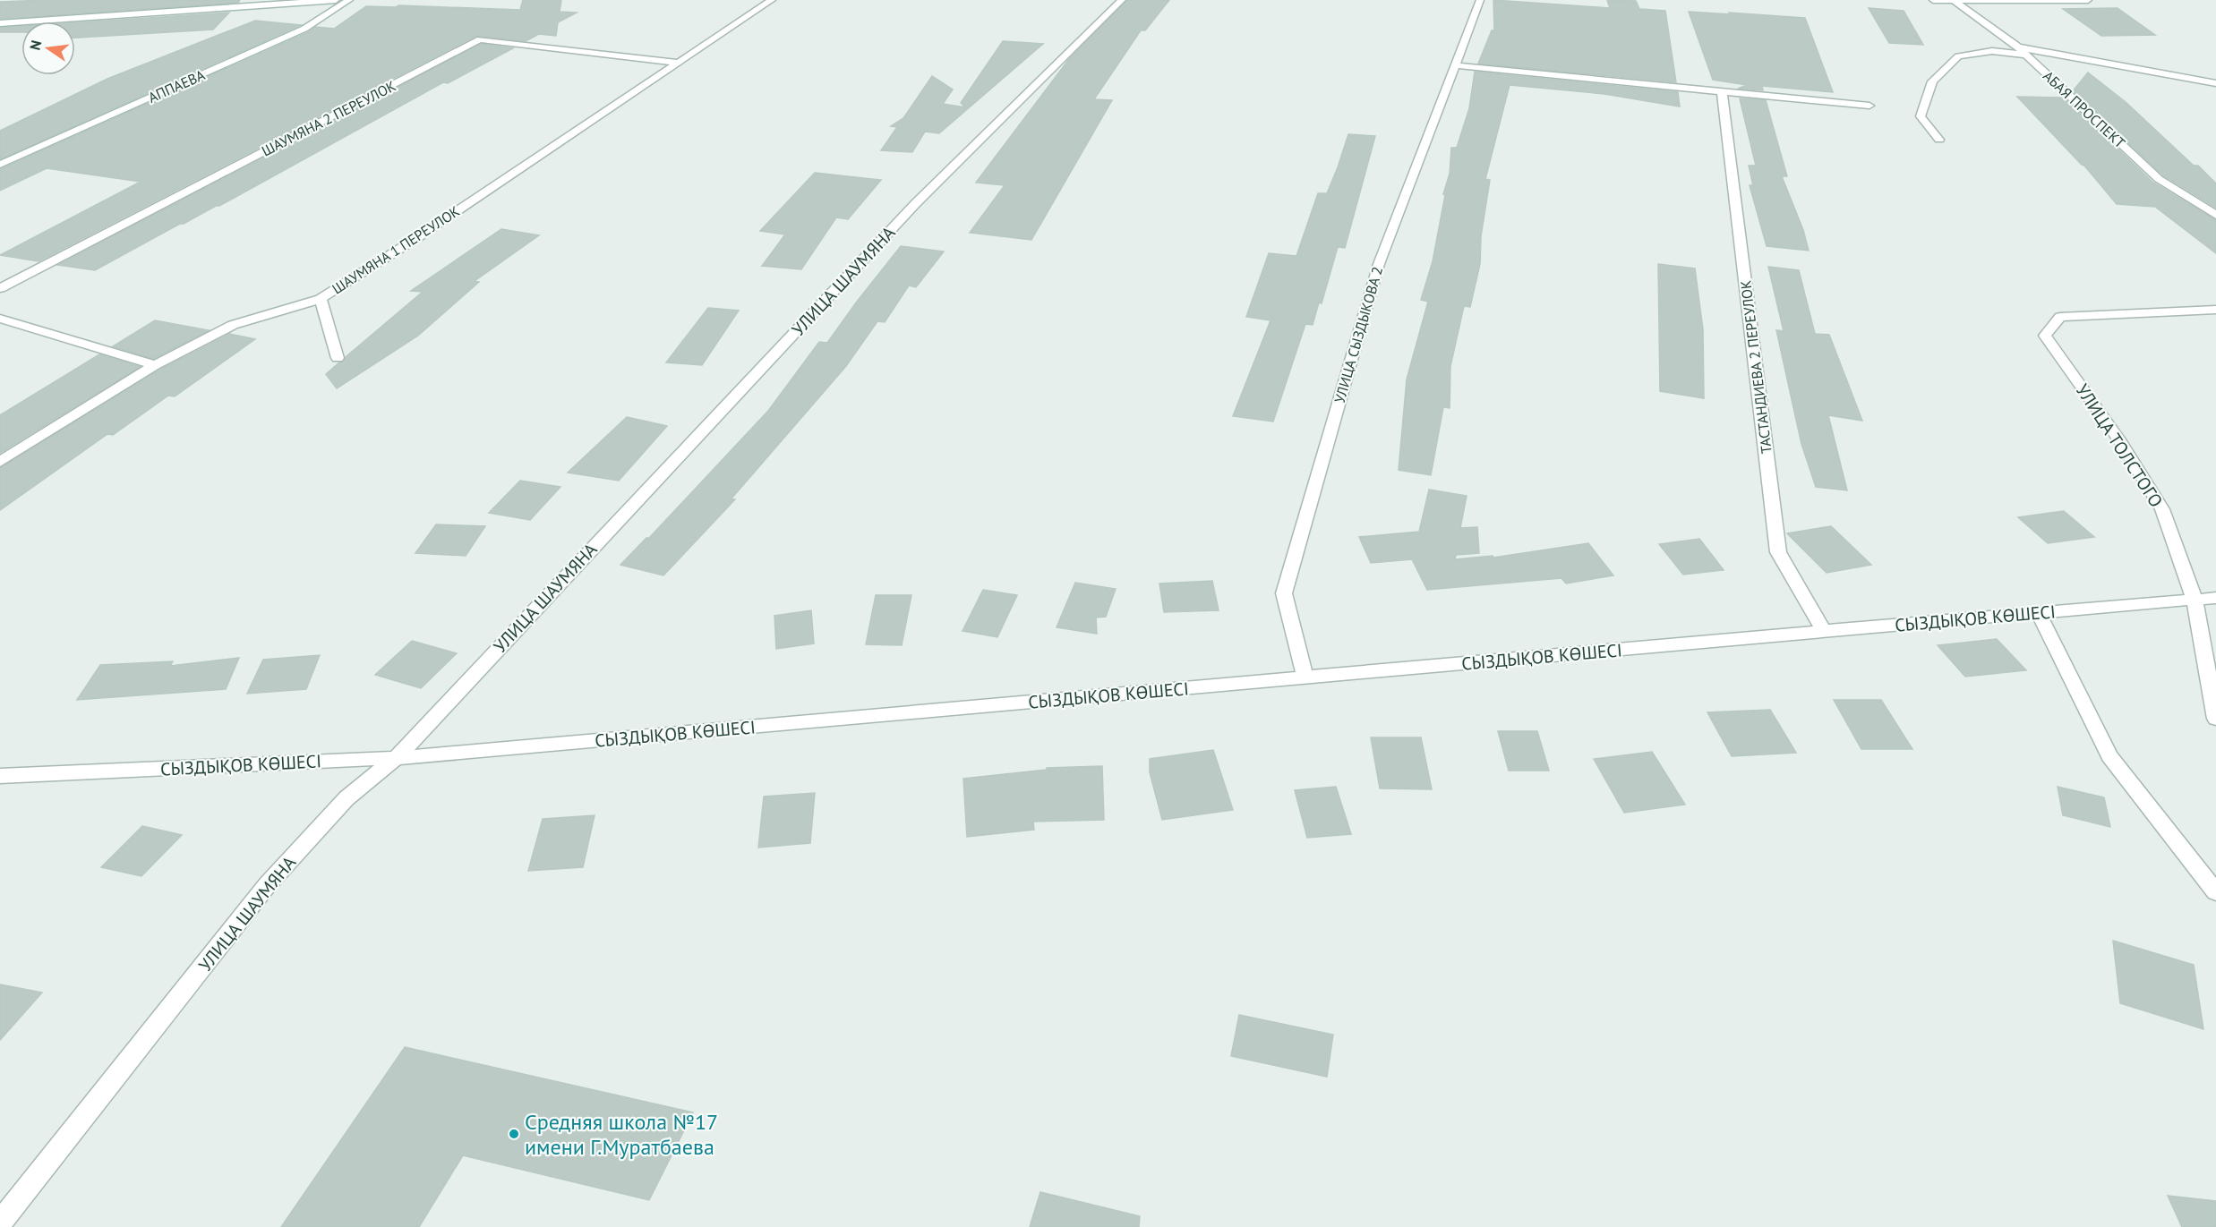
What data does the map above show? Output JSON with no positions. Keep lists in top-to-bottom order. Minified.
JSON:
{"streets":{"street":["АППАЕВА","АБАЯ ПРОСПЕКТ","ШАУМЯНА 2 ПЕРЕУЛОК","ШАУМЯНА 1 ПЕРЕУЛОК","УЛИЦА ШАУМЯНА","УЛИЦА СЫЗДЫКОВА 2","ТАСТАНДИЕВА 2 ПЕРЕУЛОК","УЛИЦА ТОЛСТОГО","СЫЗДЫҚОВ КӨШЕСІ"]},"crossings":[["ШАУМЯНА 2 ПЕРЕУЛОК","ШАУМЯНА 1 ПЕРЕУЛОК"],["УЛИЦА ШАУМЯНА","СЫЗДЫҚОВ КӨШЕСІ"],["УЛИЦА СЫЗДЫКОВА 2","СЫЗДЫҚОВ КӨШЕСІ"],["ТАСТАНДИЕВА 2 ПЕРЕУЛОК","СЫЗДЫҚОВ КӨШЕСІ"],["УЛИЦА ТОЛСТОГО","СЫЗДЫҚОВ КӨШЕСІ"]],"places":["Средняя школа №17 имени Г.Муратбаева"],"north":"left"}
